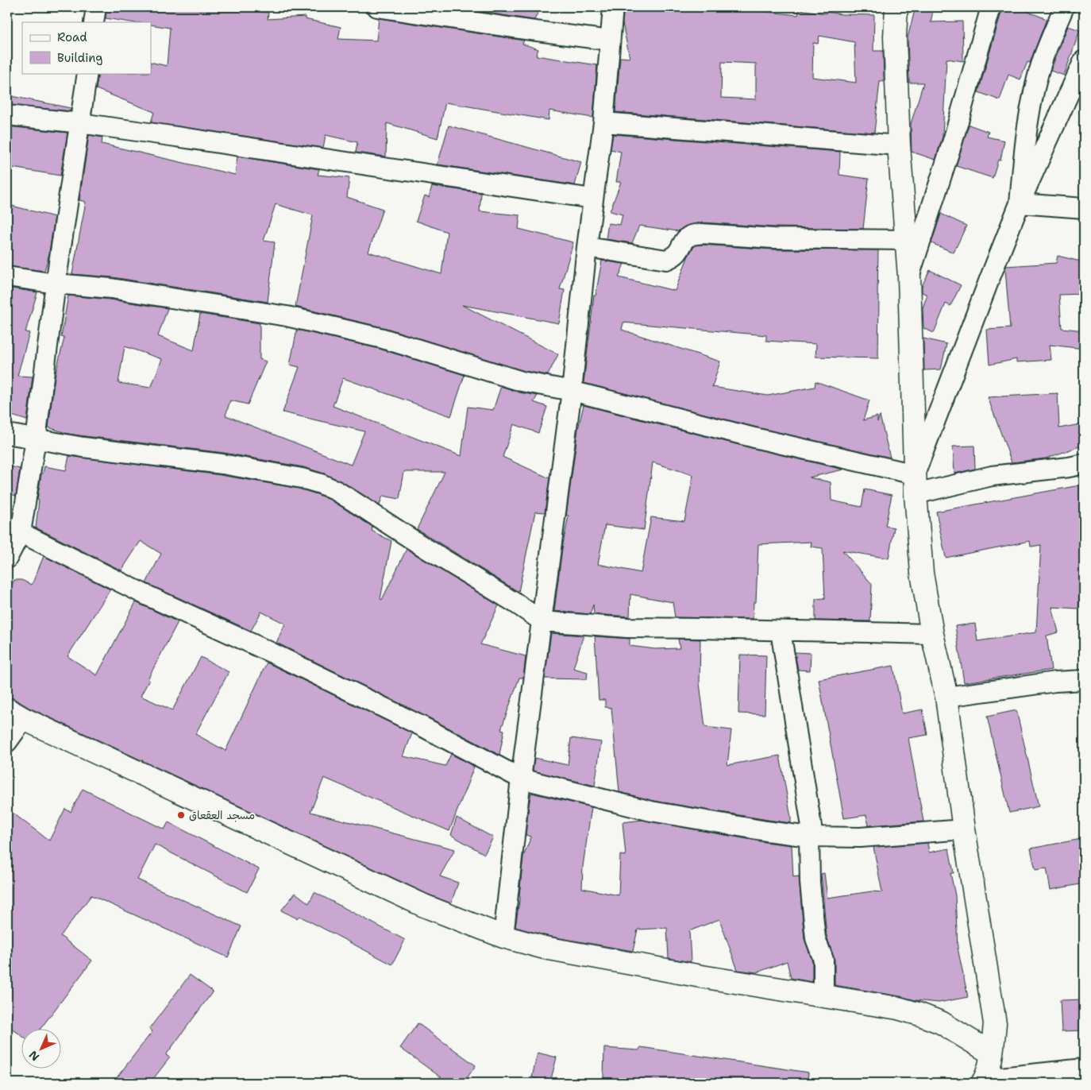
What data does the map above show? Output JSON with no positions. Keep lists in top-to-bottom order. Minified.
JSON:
{"places":["مسجد العقعاق"],"legend":["Road","Building"],"north":"bottom left"}
